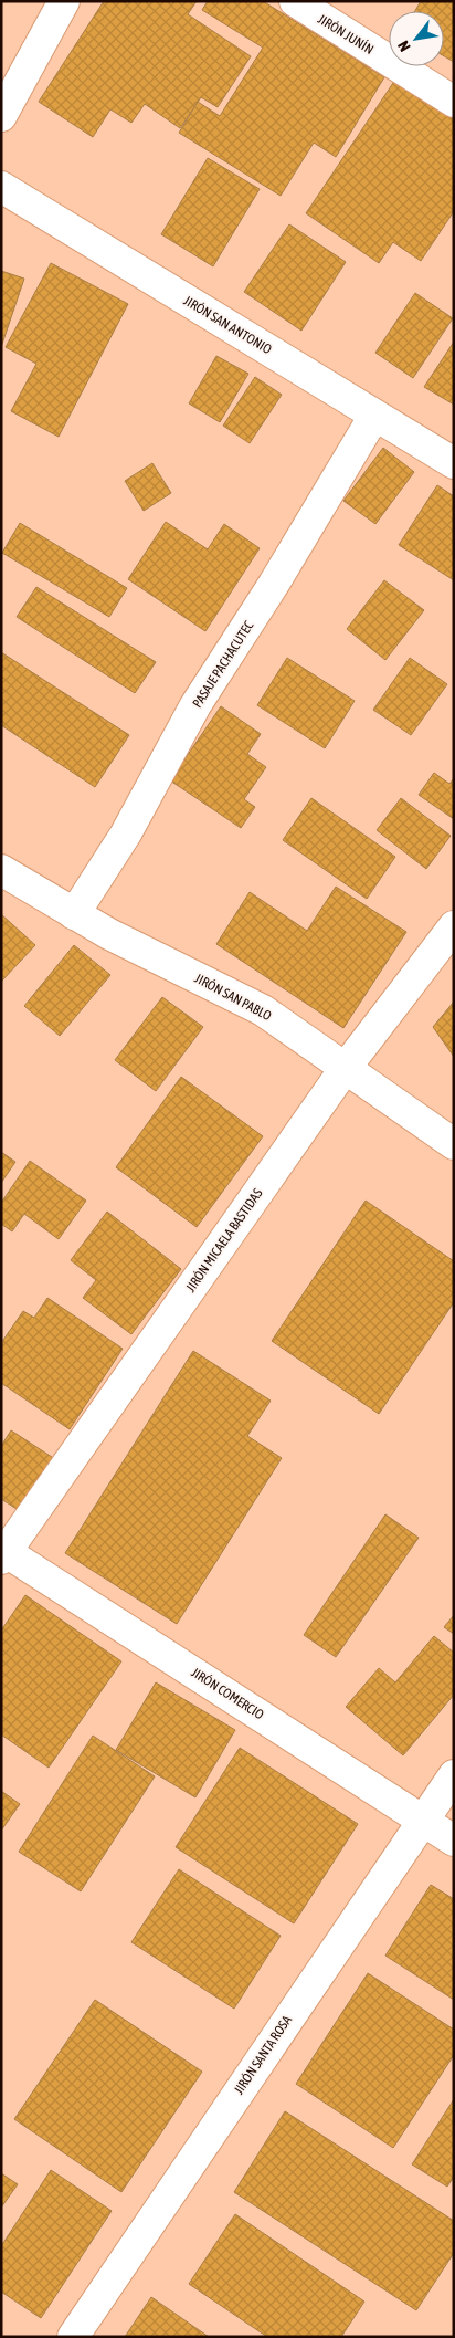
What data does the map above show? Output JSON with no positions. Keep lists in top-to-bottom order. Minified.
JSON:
{"streets":{"street":["JIRÓN JUNÍN","JIRÓN SAN ANTONIO","PASAJE PACHACUTEC","JIRÓN SAN PABLO","JIRÓN MICAELA BASTIDAS","JIRÓN COMERCIO","JIRÓN SANTA ROSA"]},"crossings":[["JIRÓN SAN ANTONIO","PASAJE PACHACUTEC"],["PASAJE PACHACUTEC","JIRÓN SAN PABLO"],["JIRÓN SAN PABLO","JIRÓN MICAELA BASTIDAS"],["JIRÓN MICAELA BASTIDAS","JIRÓN COMERCIO"],["JIRÓN COMERCIO","JIRÓN SANTA ROSA"]],"north":"bottom left"}
